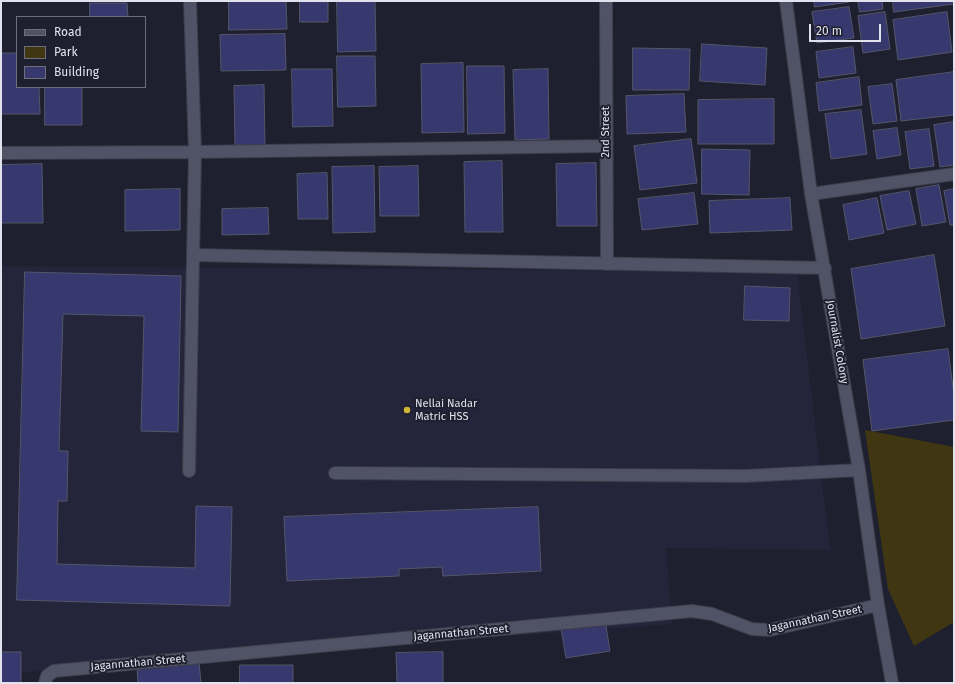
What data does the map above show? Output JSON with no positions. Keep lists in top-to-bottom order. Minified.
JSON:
{"streets":{"street":["2nd Street","Journalist Colony","Jagannathan Street"]},"crossings":[["Journalist Colony","Jagannathan Street"]],"places":["Nellai Nadar Matric HSS"],"legend":["Road","Park","Building"],"scale_bar":"20 m"}
